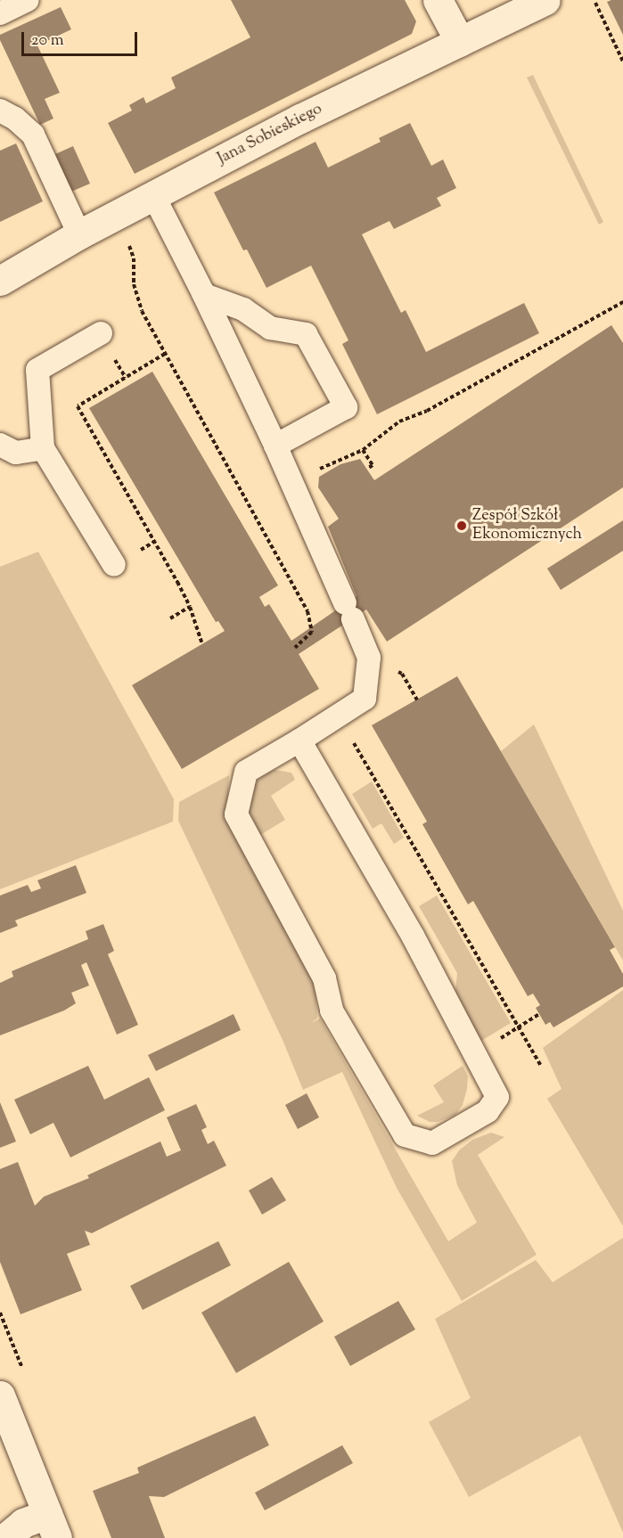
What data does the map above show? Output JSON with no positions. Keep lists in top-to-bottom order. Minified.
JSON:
{"streets":{"street":["Jana Sobieskiego"]},"places":["Zespół Szkół Ekonomicznych"],"scale_bar":"20 m"}
